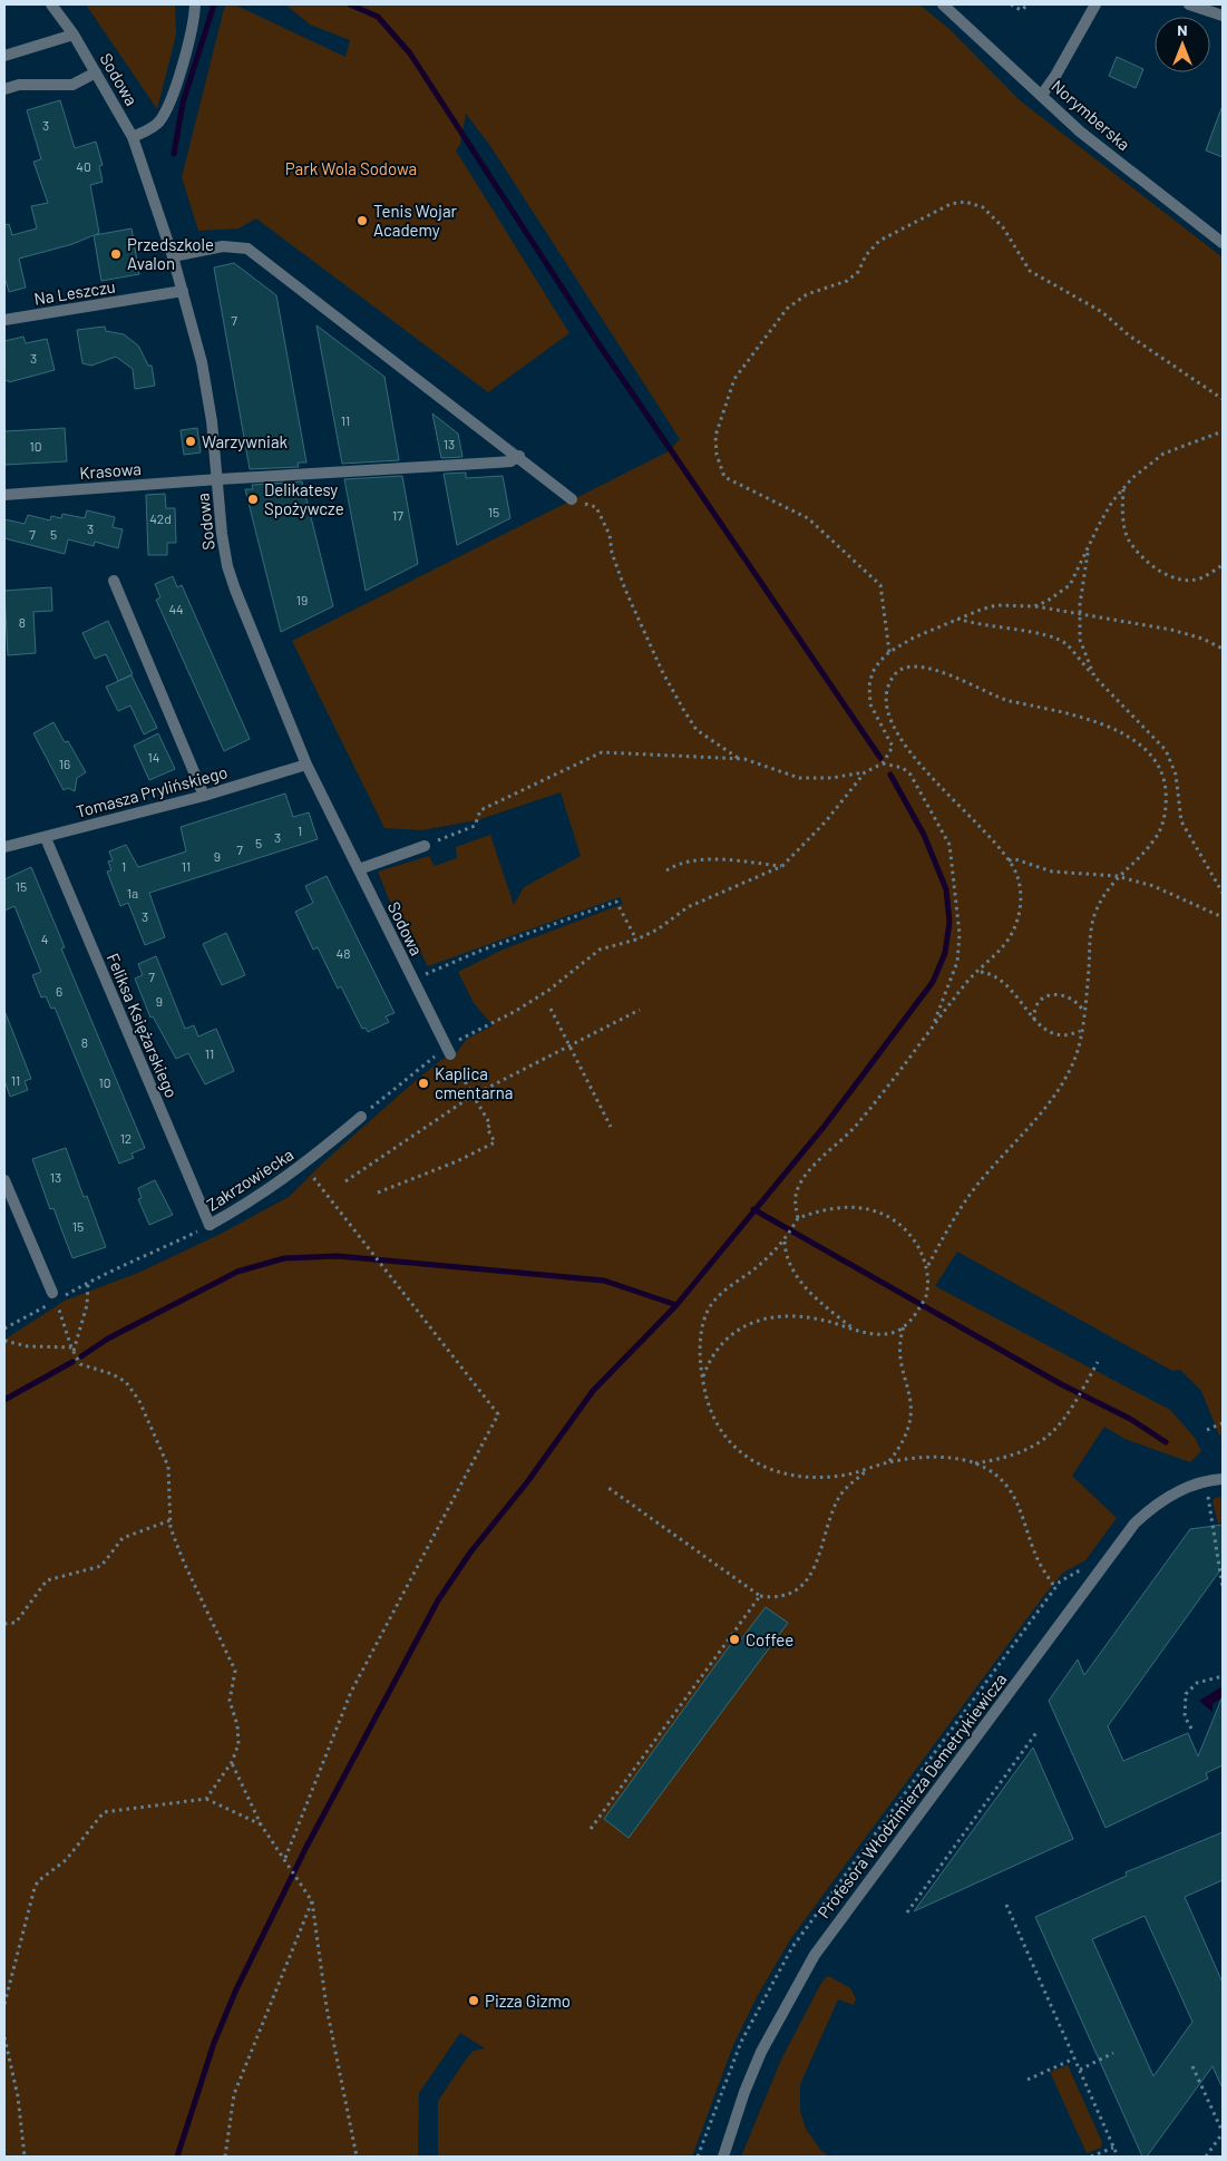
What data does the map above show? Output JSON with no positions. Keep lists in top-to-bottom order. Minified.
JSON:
{"streets":{"street":["Sodowa","Norymberska","Na Leszczu","Krasowa","Tomasza Prylińskiego","Feliksa Księżarskiego","Zakrzowiecka","Profesora Włodzimierza Demetrykiewicza"]},"crossings":[["Sodowa","Na Leszczu"],["Sodowa","Krasowa"],["Sodowa","Tomasza Prylińskiego"],["Tomasza Prylińskiego","Feliksa Księżarskiego"],["Feliksa Księżarskiego","Zakrzowiecka"]],"parks":["Park Wola Sodowa"],"places":["Tenis Wojar Academy","Przedszkole Avalon","Warzywniak","Delikatesy Spożywcze","Kaplica cmentarna","Coffee","Pizza Gizmo"],"house_numbers":["3","40","7","3","11","13","10","15","17","42d","3","7","5","19","44","8","14","16","1","3","5","7","9","1","11","15","1a","3","4","48","7","6","9","8","11","11","10","12","13","15"],"north":"top"}
